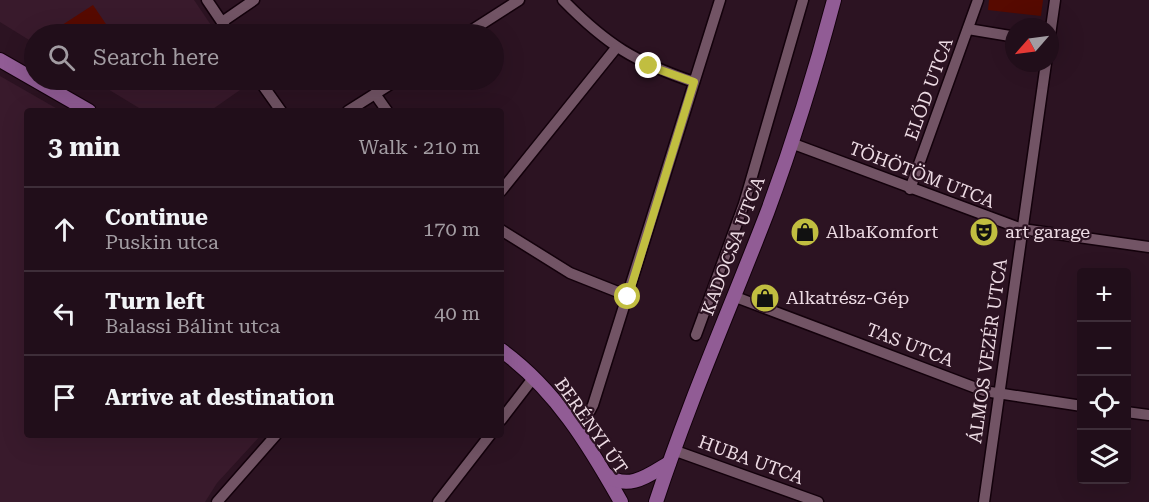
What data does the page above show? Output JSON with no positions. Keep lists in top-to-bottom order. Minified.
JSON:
{"streets":{"main road":["KADOCSA UTCA","BERÉNYI ÚT"],"street":["ELŐD UTCA","TÖHÖTÖM UTCA","TAS UTCA","ÁLMOS VEZÉR UTCA","HUBA UTCA"]},"crossings":[["ELŐD UTCA","TÖHÖTÖM UTCA"],["TÖHÖTÖM UTCA","KADOCSA UTCA"],["TÖHÖTÖM UTCA","ÁLMOS VEZÉR UTCA"],["KADOCSA UTCA","TAS UTCA"],["KADOCSA UTCA","HUBA UTCA"],["TAS UTCA","ÁLMOS VEZÉR UTCA"]],"places":{"shop":["AlbaKomfort","Alkatrész-Gép"],"theatre":["art garage"]},"north":"bottom left","page":{"search":"Search here","heading":["3 min","Walk · 210 m"],"list":[["Continue","Puskin utca","170 m"],["Turn left","Balassi Bálint utca","40 m"],"Arrive at destination"],"map_buttons":["+","−"]}}
